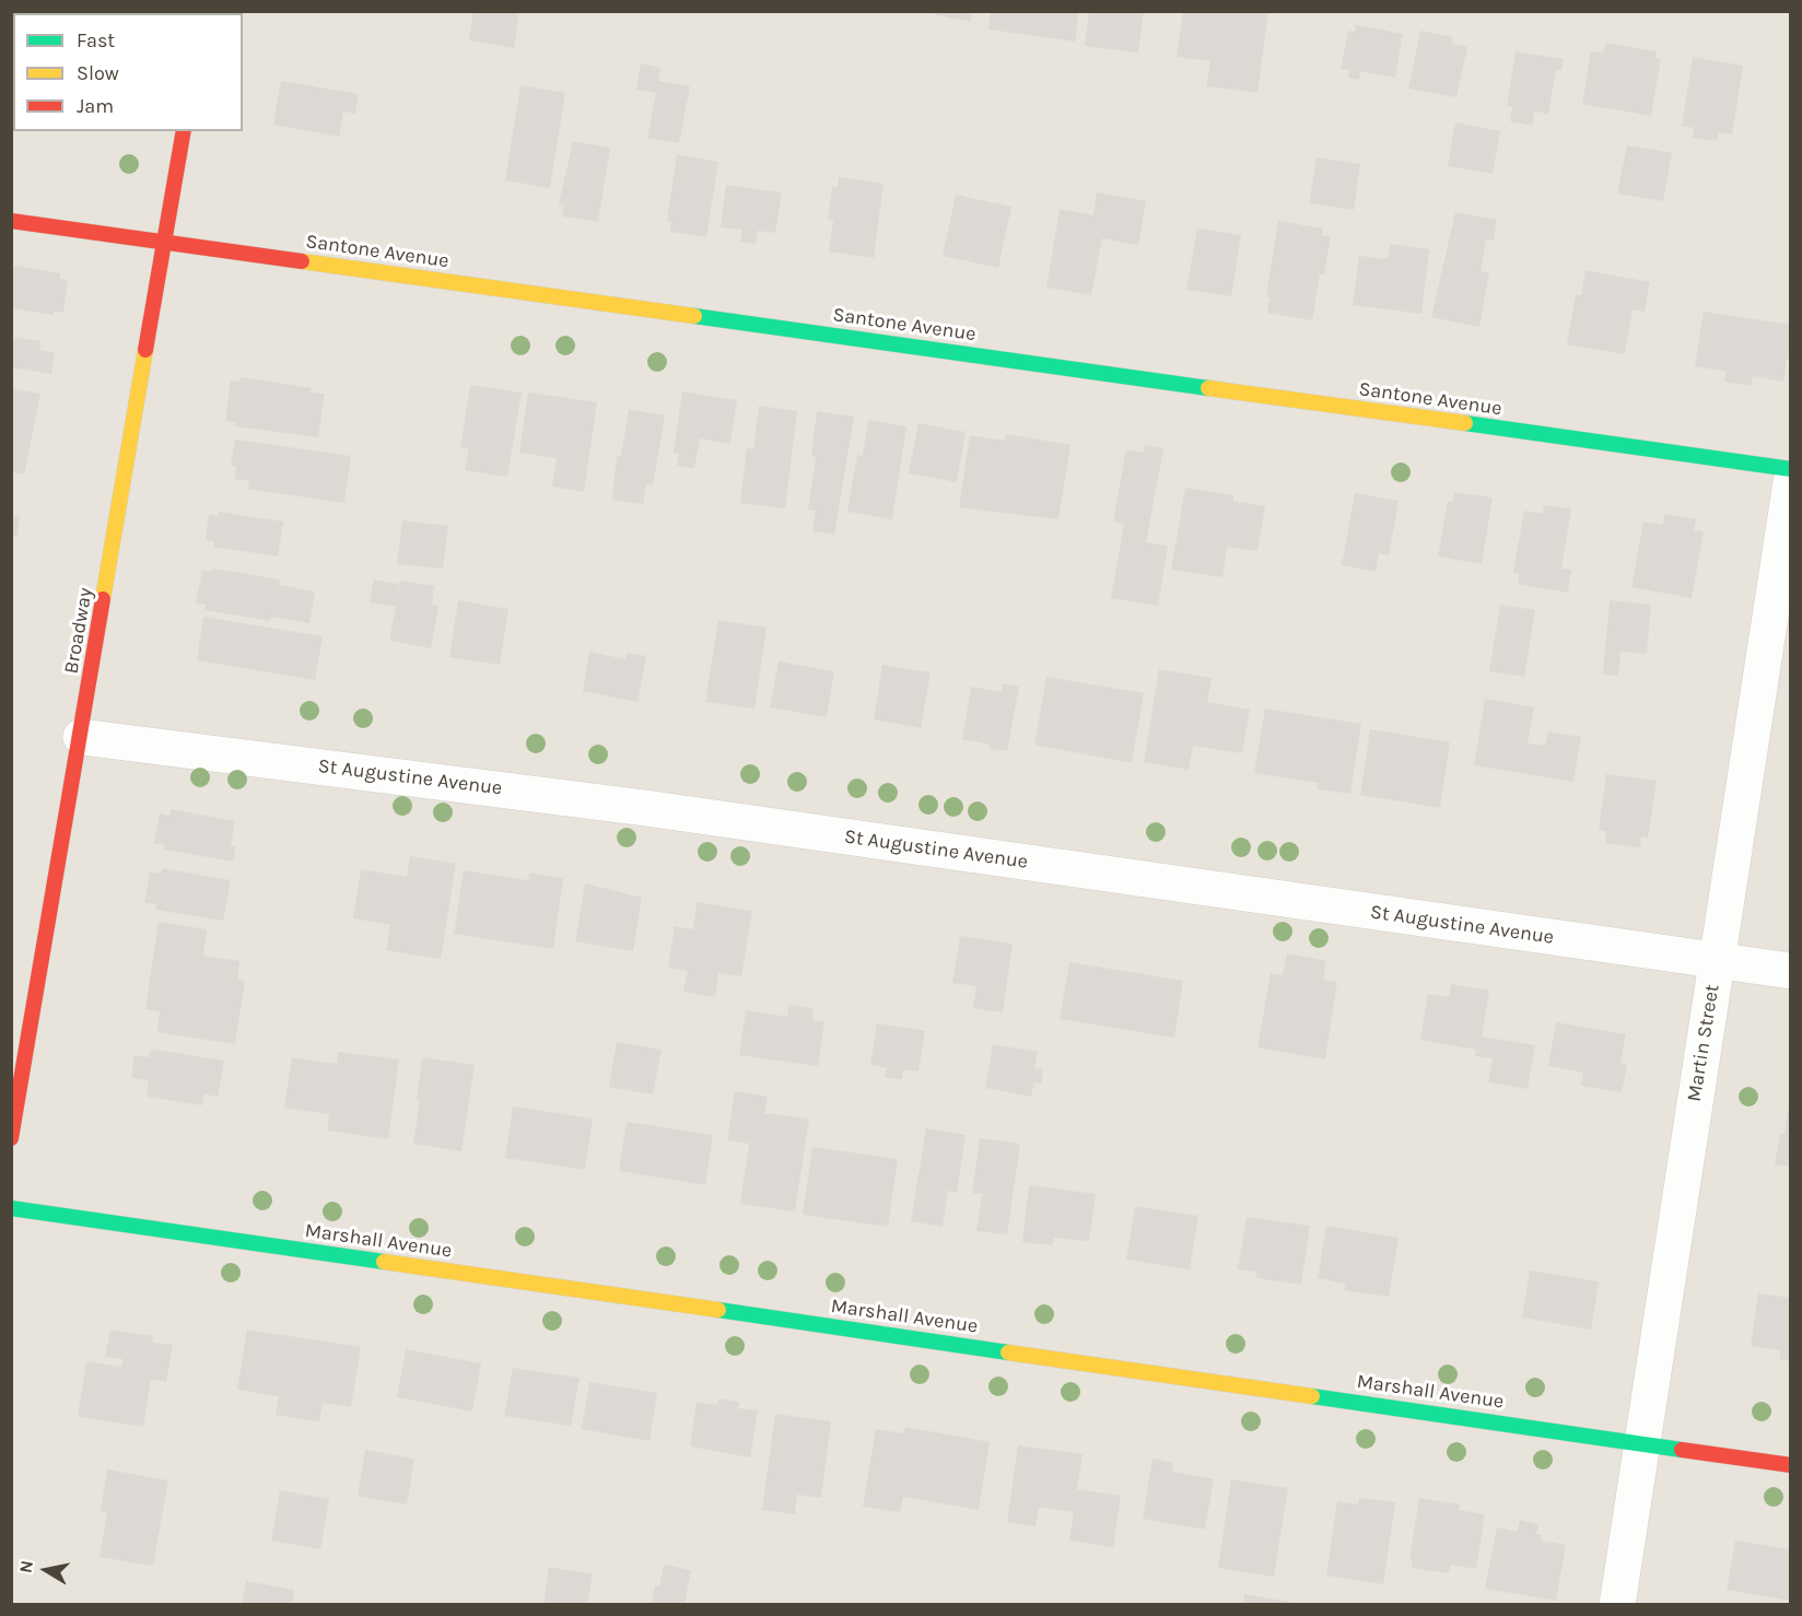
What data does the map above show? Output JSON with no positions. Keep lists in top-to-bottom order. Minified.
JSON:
{"streets":{"street":["Santone Avenue","Broadway","St Augustine Avenue","Martin Street","Marshall Avenue"]},"crossings":[["Santone Avenue","Broadway"],["Broadway","St Augustine Avenue"],["St Augustine Avenue","Martin Street"],["Martin Street","Marshall Avenue"]],"legend":["Fast","Slow","Jam"],"north":"left"}
